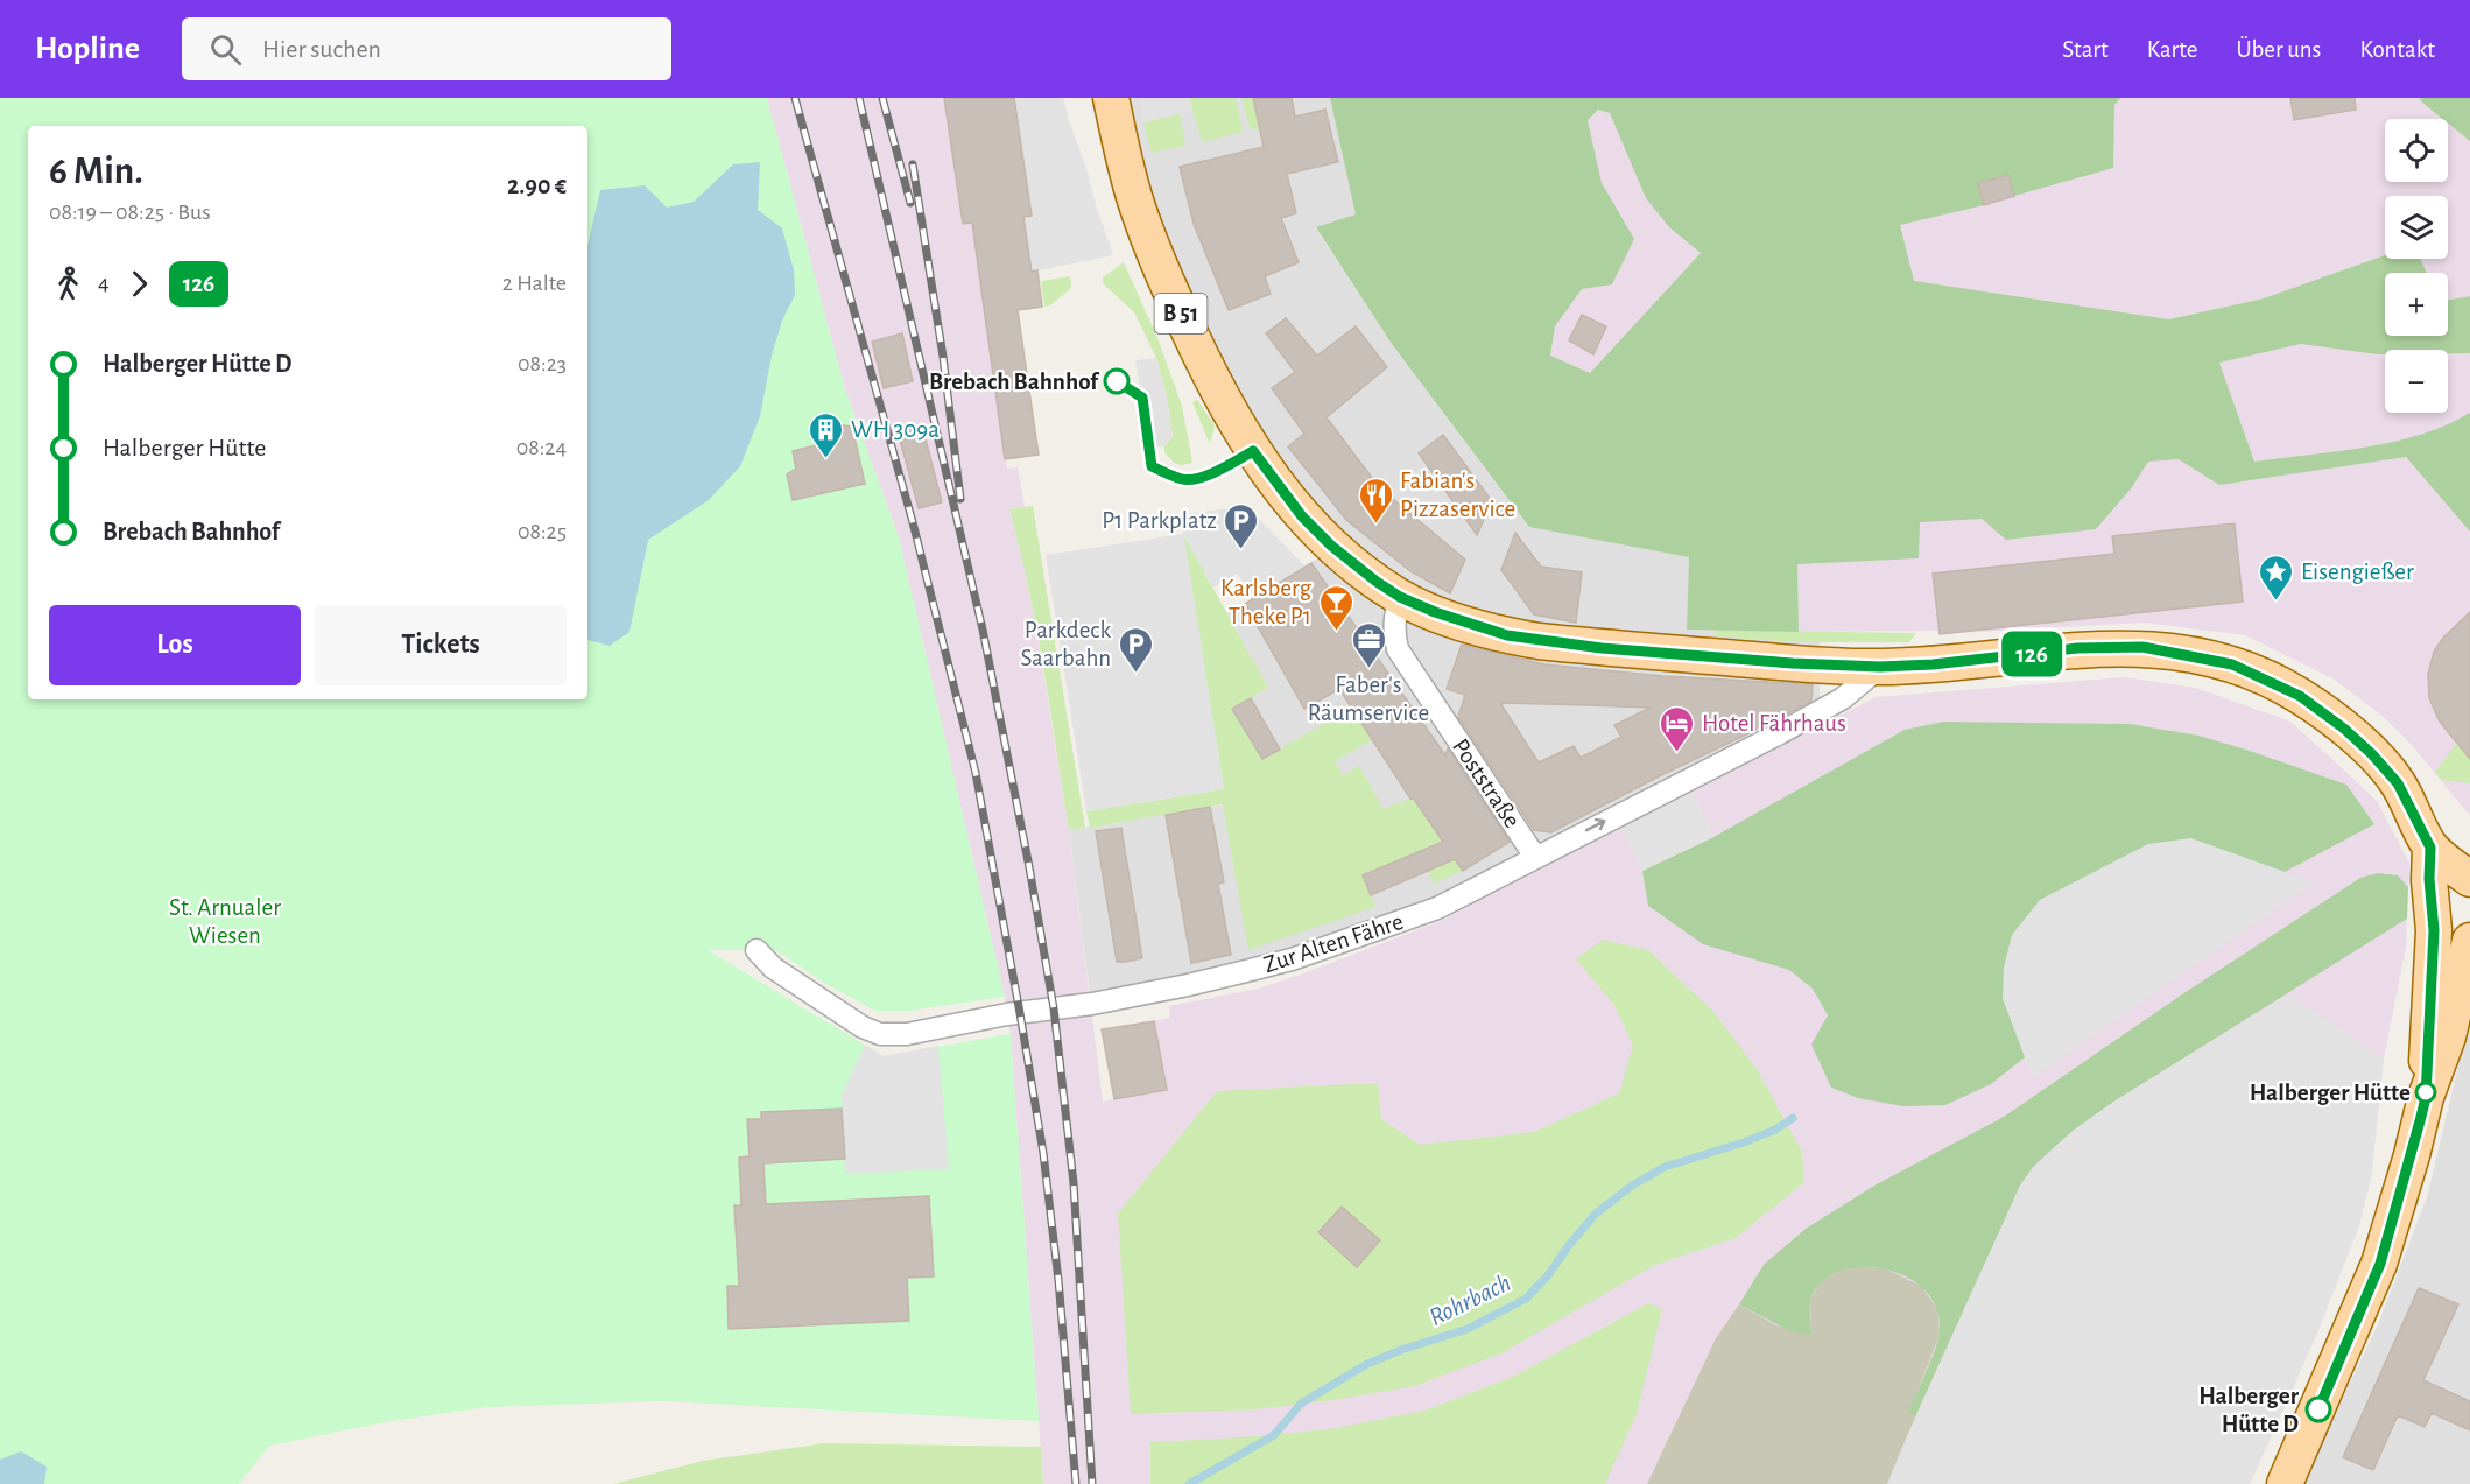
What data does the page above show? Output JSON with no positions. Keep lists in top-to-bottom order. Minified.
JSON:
{"streets":{"main road":["B 51"],"street":["Poststraße","Zur Alten Fähre"]},"crossings":[["B 51","Poststraße"],["B 51","Zur Alten Fähre"],["Poststraße","Zur Alten Fähre"]],"water":["Rohrbach"],"parks":["St. Arnualer Wiesen"],"places":{"other":["Brebach Bahnhof","Halberger Hütte","Halberger Hütte D"],"building":["WH 309a"],"restaurant":["Fabian's Pizzaservice"],"parking":["P1 Parkplatz","Parkdeck Saarbahn"],"place":["Eisengießer"],"bar":["Karlsberg Theke P1"],"office":["Faber's Räumservice"],"hotel":["Hotel Fährhaus"]},"lines":["bus line 126"],"page":{"header":"Hopline","search":"Hier suchen","nav":["Start","Karte","Über uns","Kontakt"],"on_map":"126","map_buttons":["+","−"],"heading":["6 Min.","08:19 – 08:25 · Bus","2.90 €"],"legs":["4","126","2 Halte"],"list":[{"name":"Halberger Hütte D","value":"08:23"},{"name":"Halberger Hütte","value":"08:24"},{"name":"Brebach Bahnhof","value":"08:25"}],"buttons":["Los","Tickets"]}}
